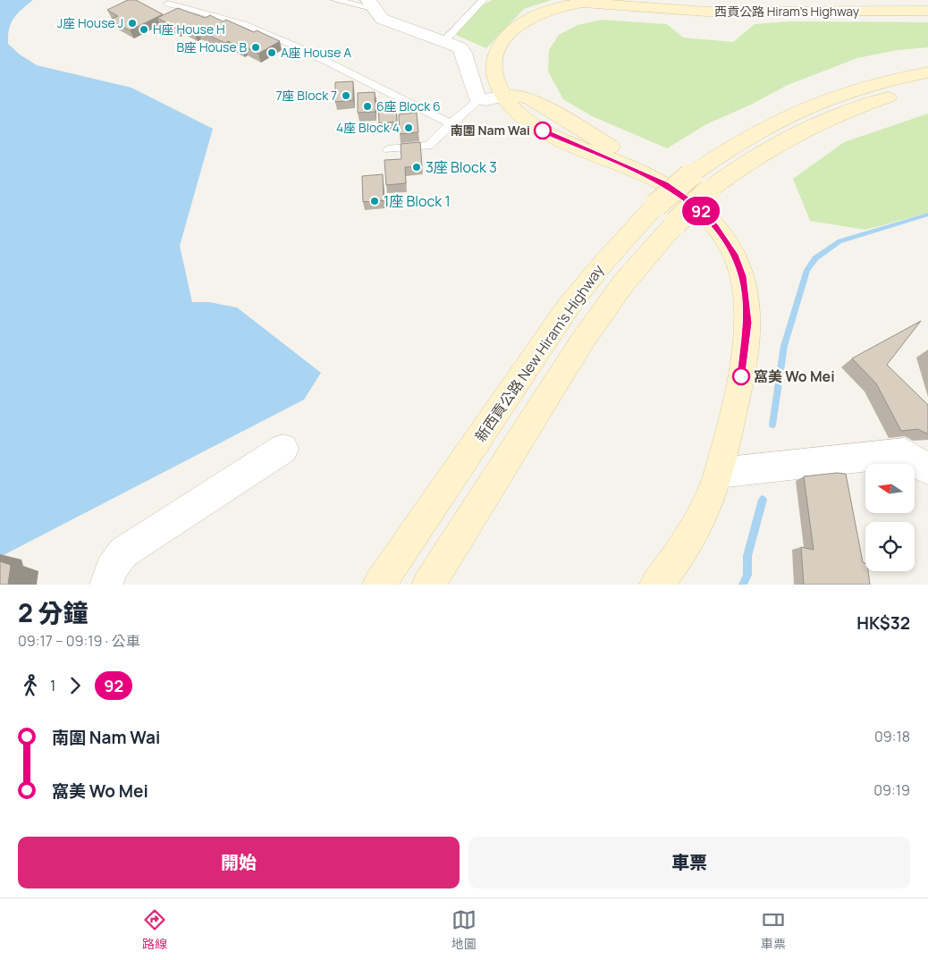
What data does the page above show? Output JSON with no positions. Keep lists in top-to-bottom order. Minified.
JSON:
{"streets":{"main road":["西貢公路 Hiram's Highway","新西貢公路 New Hiram's Highway"]},"crossings":[["西貢公路 Hiram's Highway","新西貢公路 New Hiram's Highway"]],"places":["J座 House J","H座 House H","B座 House B","A座 House A","7座 Block 7","6座 Block 6","4座 Block 4","南圍 Nam Wai","3座 Block 3","1座 Block 1","窩美 Wo Mei"],"lines":["bus line 92"],"north":"left","page":{"on_map":"92","heading":["2 分鐘","09:17 – 09:19 · 公車","HK$32"],"legs":["1","92"],"list":[{"name":"南圍 Nam Wai","value":"09:18"},{"name":"窩美 Wo Mei","value":"09:19"}],"buttons":["開始","車票"],"tabs":["路線","地圖","車票"]}}
